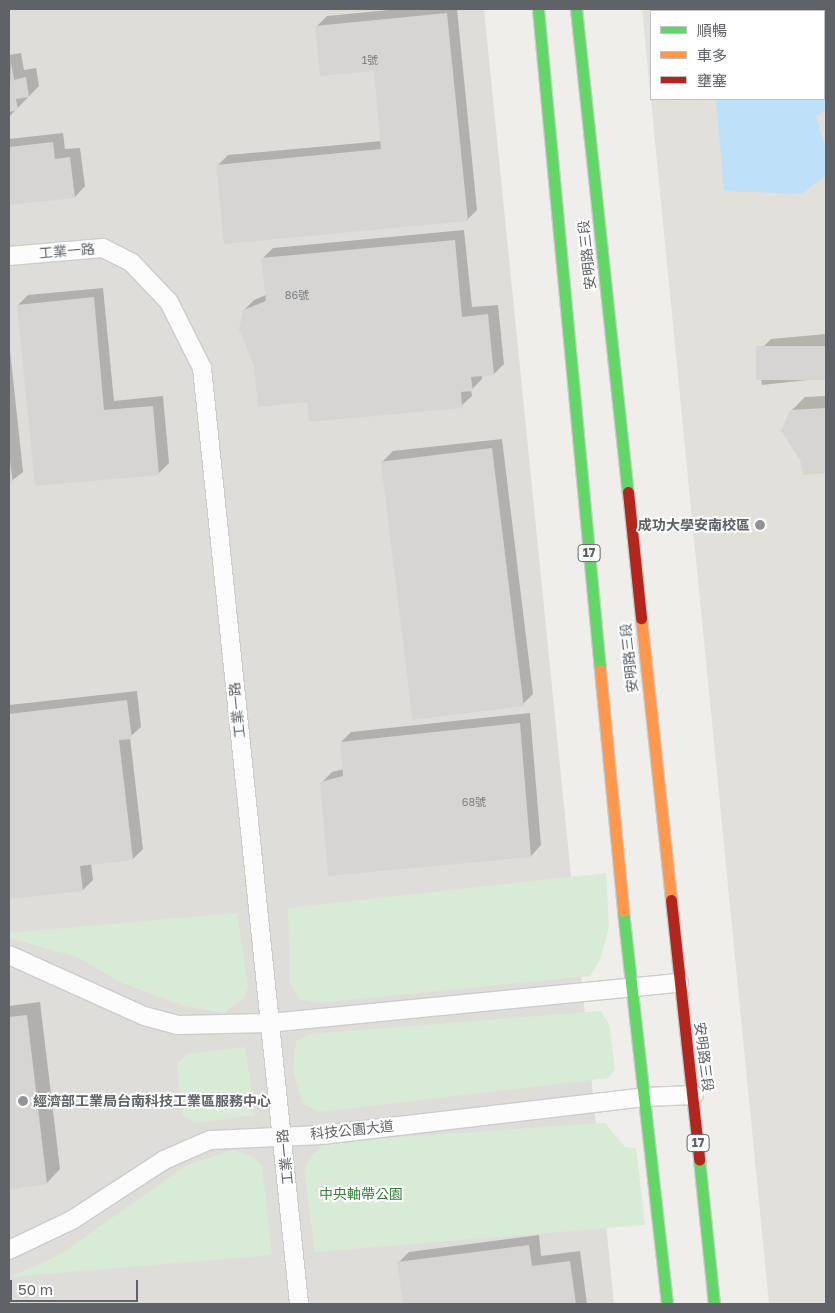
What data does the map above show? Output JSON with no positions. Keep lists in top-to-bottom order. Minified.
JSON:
{"streets":{"main road":["安明路三段","17"],"street":["工業一路","科技公園大道"]},"crossings":[["工業一路","科技公園大道"],["安明路三段","科技公園大道"]],"parks":["中央軸帶公園"],"places":["成功大學安南校區","經濟部工業局台南科技工業區服務中心"],"house_numbers":["1號","86號","68號"],"legend":["順暢","車多","壅塞"],"scale_bar":"50 m"}
